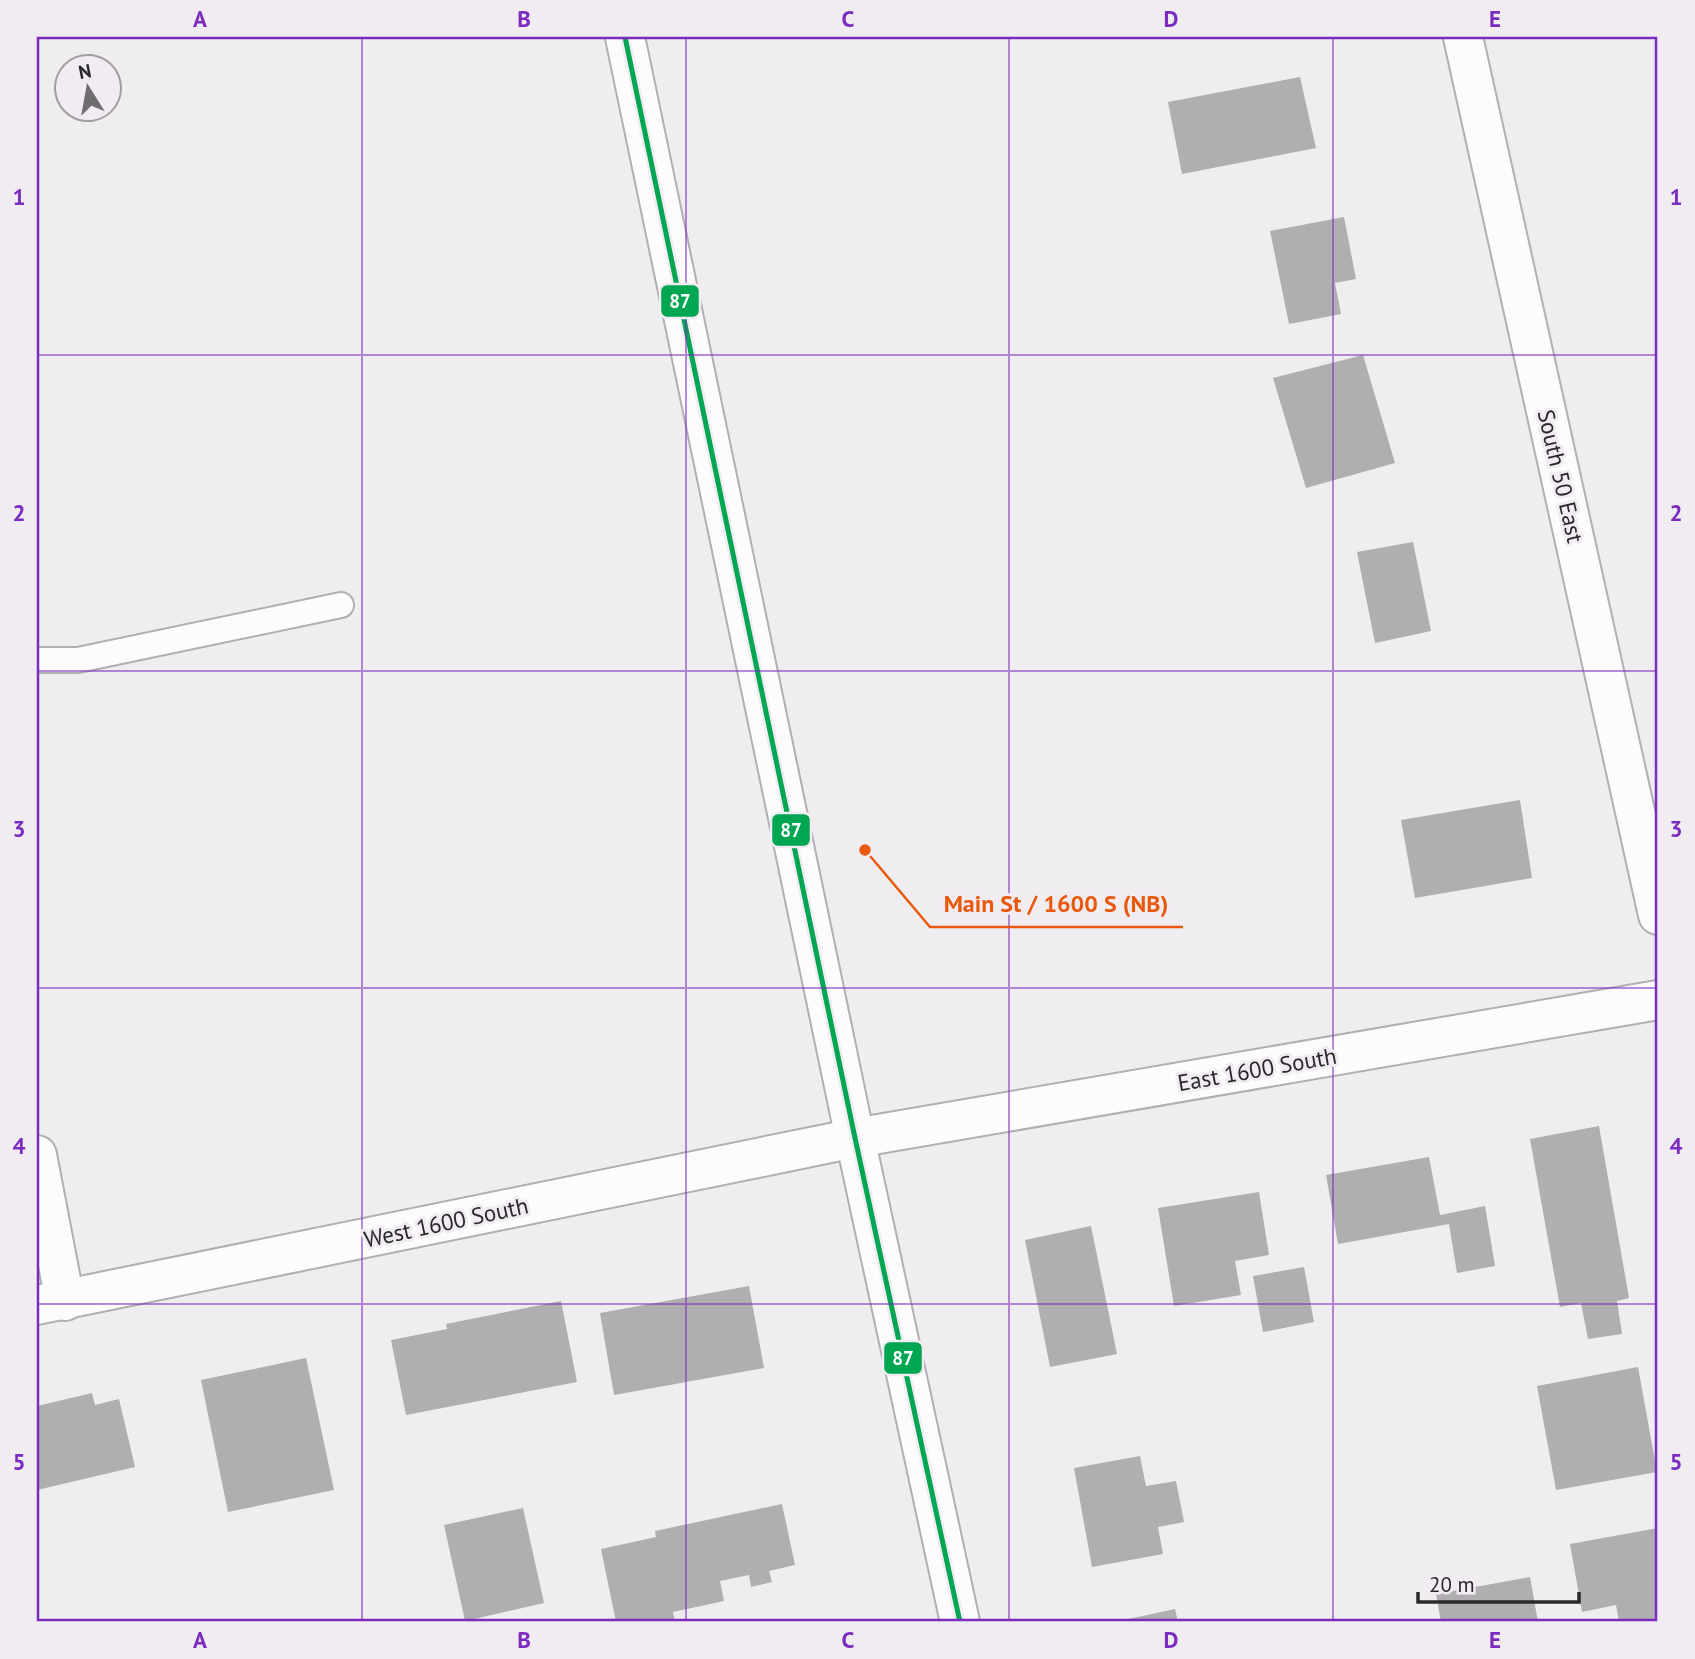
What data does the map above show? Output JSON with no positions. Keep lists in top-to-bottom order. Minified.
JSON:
{"streets":{"street":["South 50 East","East 1600 South","West 1600 South"]},"crossings":[["East 1600 South","West 1600 South"]],"places":["Main St / 1600 S (NB)"],"lines":["transit line 87"],"scale_bar":"20 m","north":"top","grid":{"columns":["A","B","C","D","E"],"rows":["1","2","3","4","5"]}}
